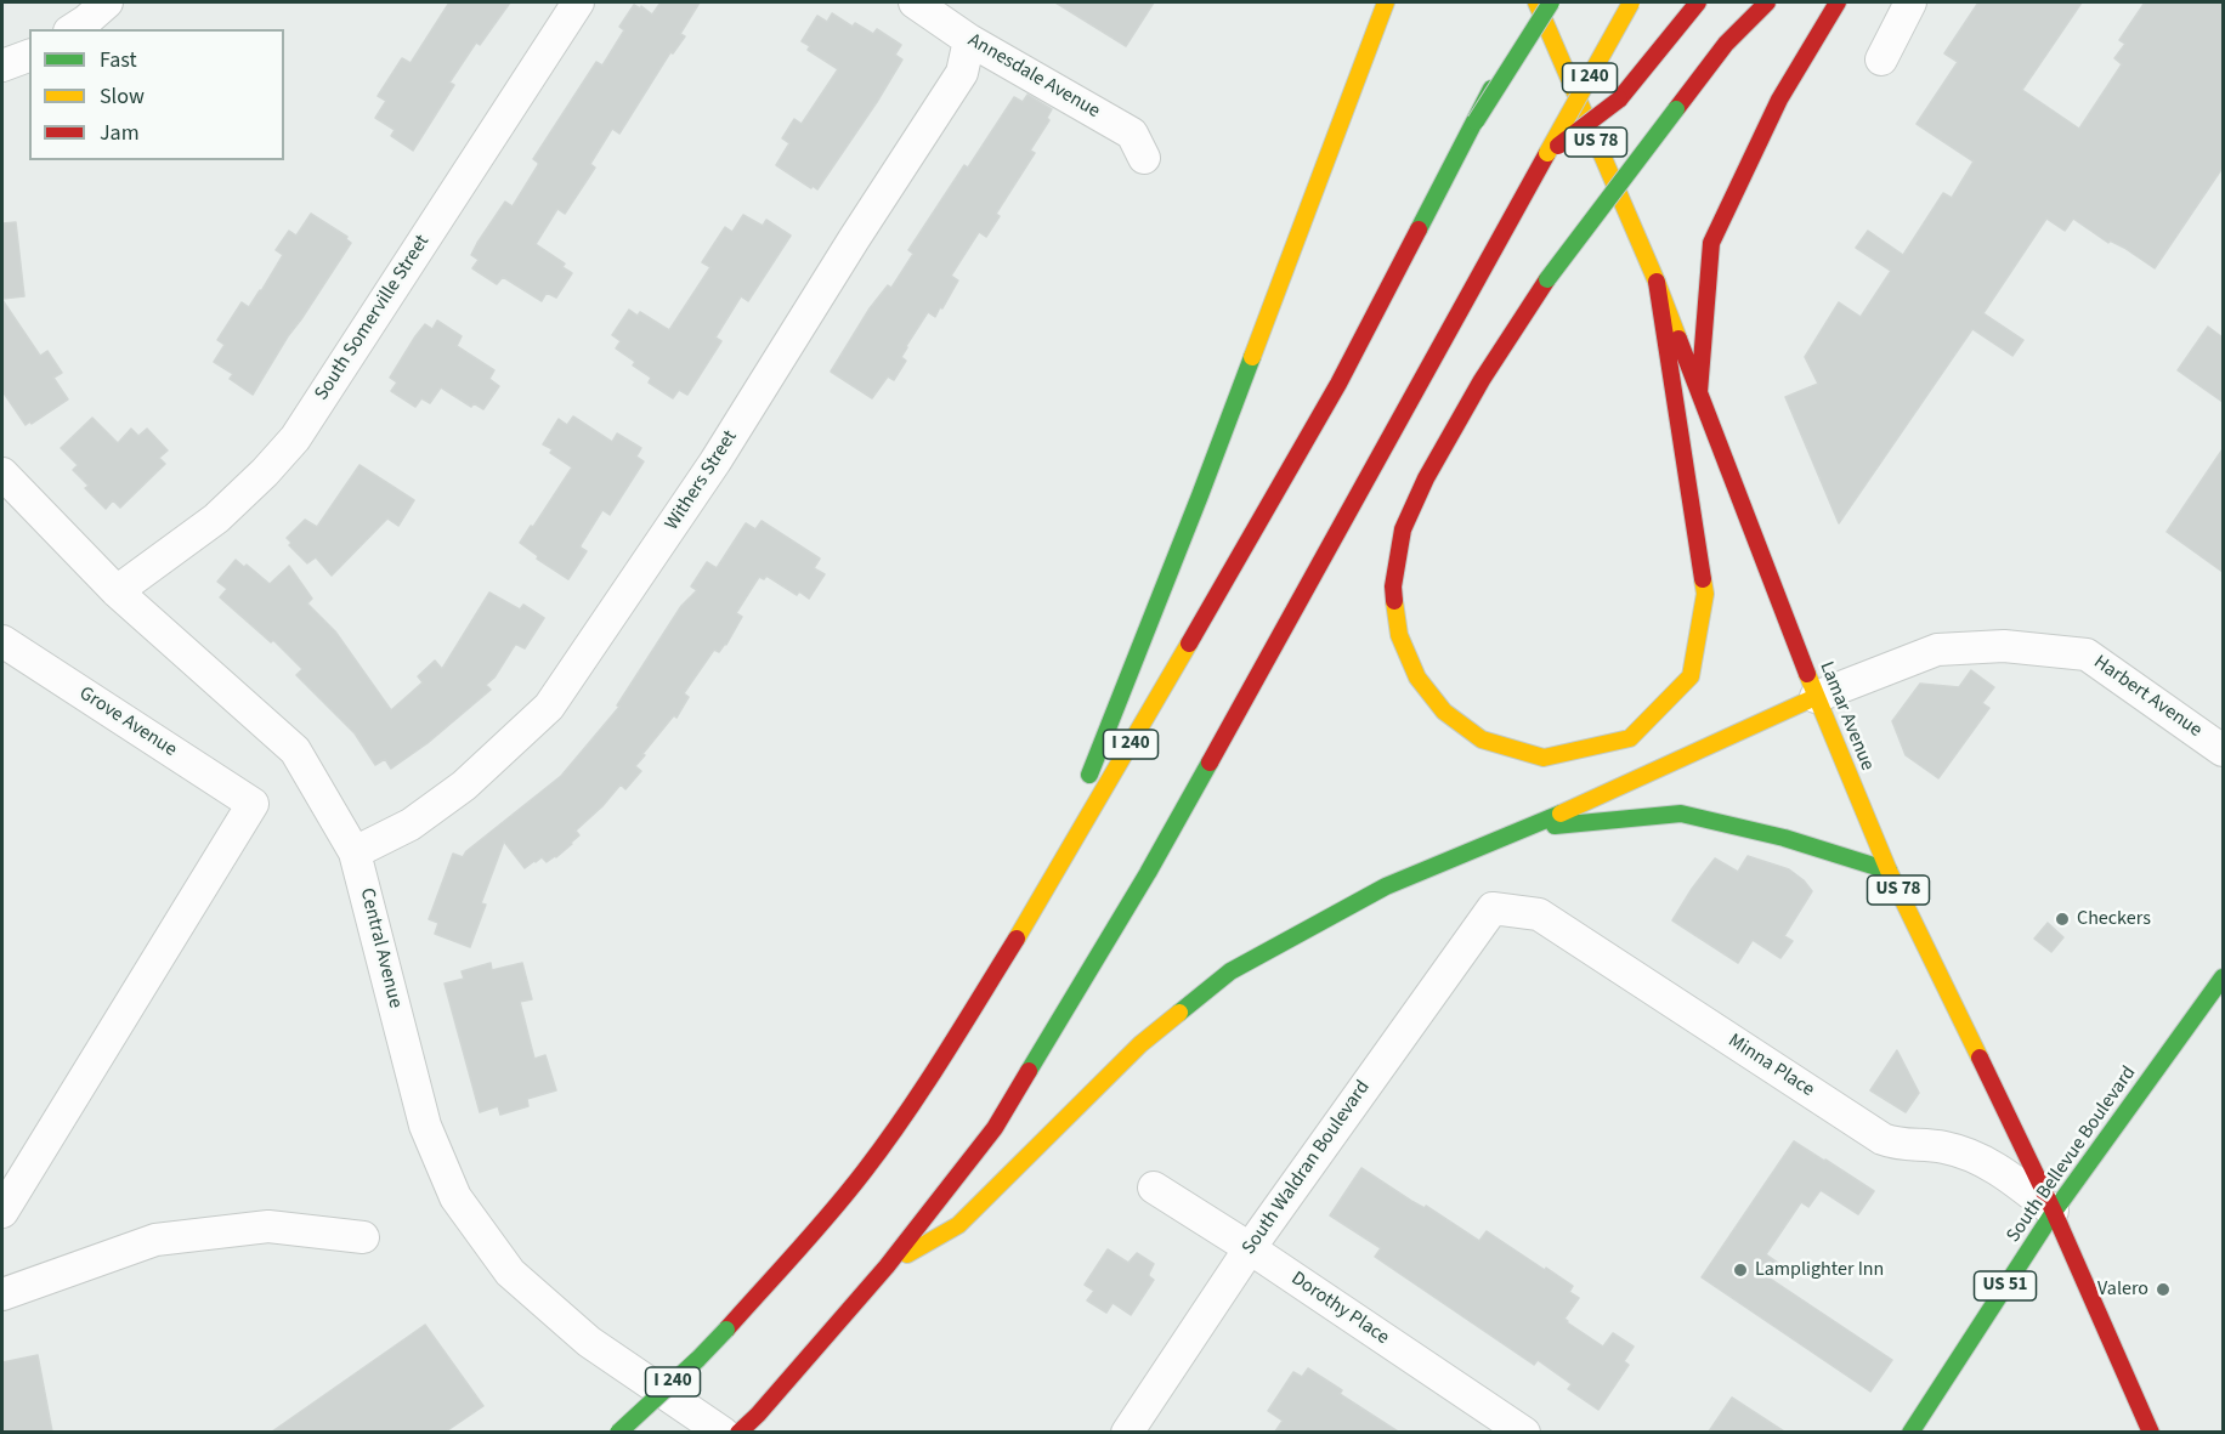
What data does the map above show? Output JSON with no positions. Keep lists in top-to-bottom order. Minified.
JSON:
{"streets":{"main road":["I 240","US 78","Lamar Avenue","South Bellevue Boulevard","US 51"],"street":["Annesdale Avenue","South Somerville Street","Withers Street","Harbert Avenue","Grove Avenue","Central Avenue","Minna Place","South Waldran Boulevard","Dorothy Place"]},"crossings":[["Annesdale Avenue","Withers Street"],["South Somerville Street","Central Avenue"],["Withers Street","Central Avenue"],["Harbert Avenue","Lamar Avenue"],["Lamar Avenue","Minna Place"],["Lamar Avenue","South Bellevue Boulevard"],["Minna Place","South Bellevue Boulevard"],["Minna Place","South Waldran Boulevard"],["South Waldran Boulevard","Dorothy Place"]],"places":["Checkers","Lamplighter Inn","Valero"],"legend":["Fast","Slow","Jam"]}
